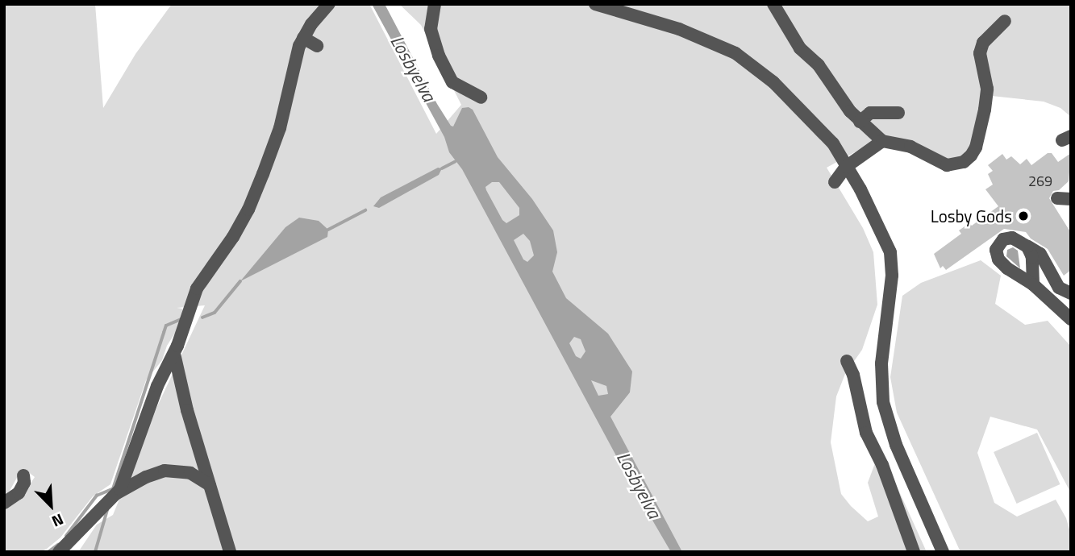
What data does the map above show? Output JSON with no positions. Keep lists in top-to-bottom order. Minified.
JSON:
{"water":["Losbyelva"],"places":["Losby Gods"],"house_numbers":["269"],"north":"bottom right"}
